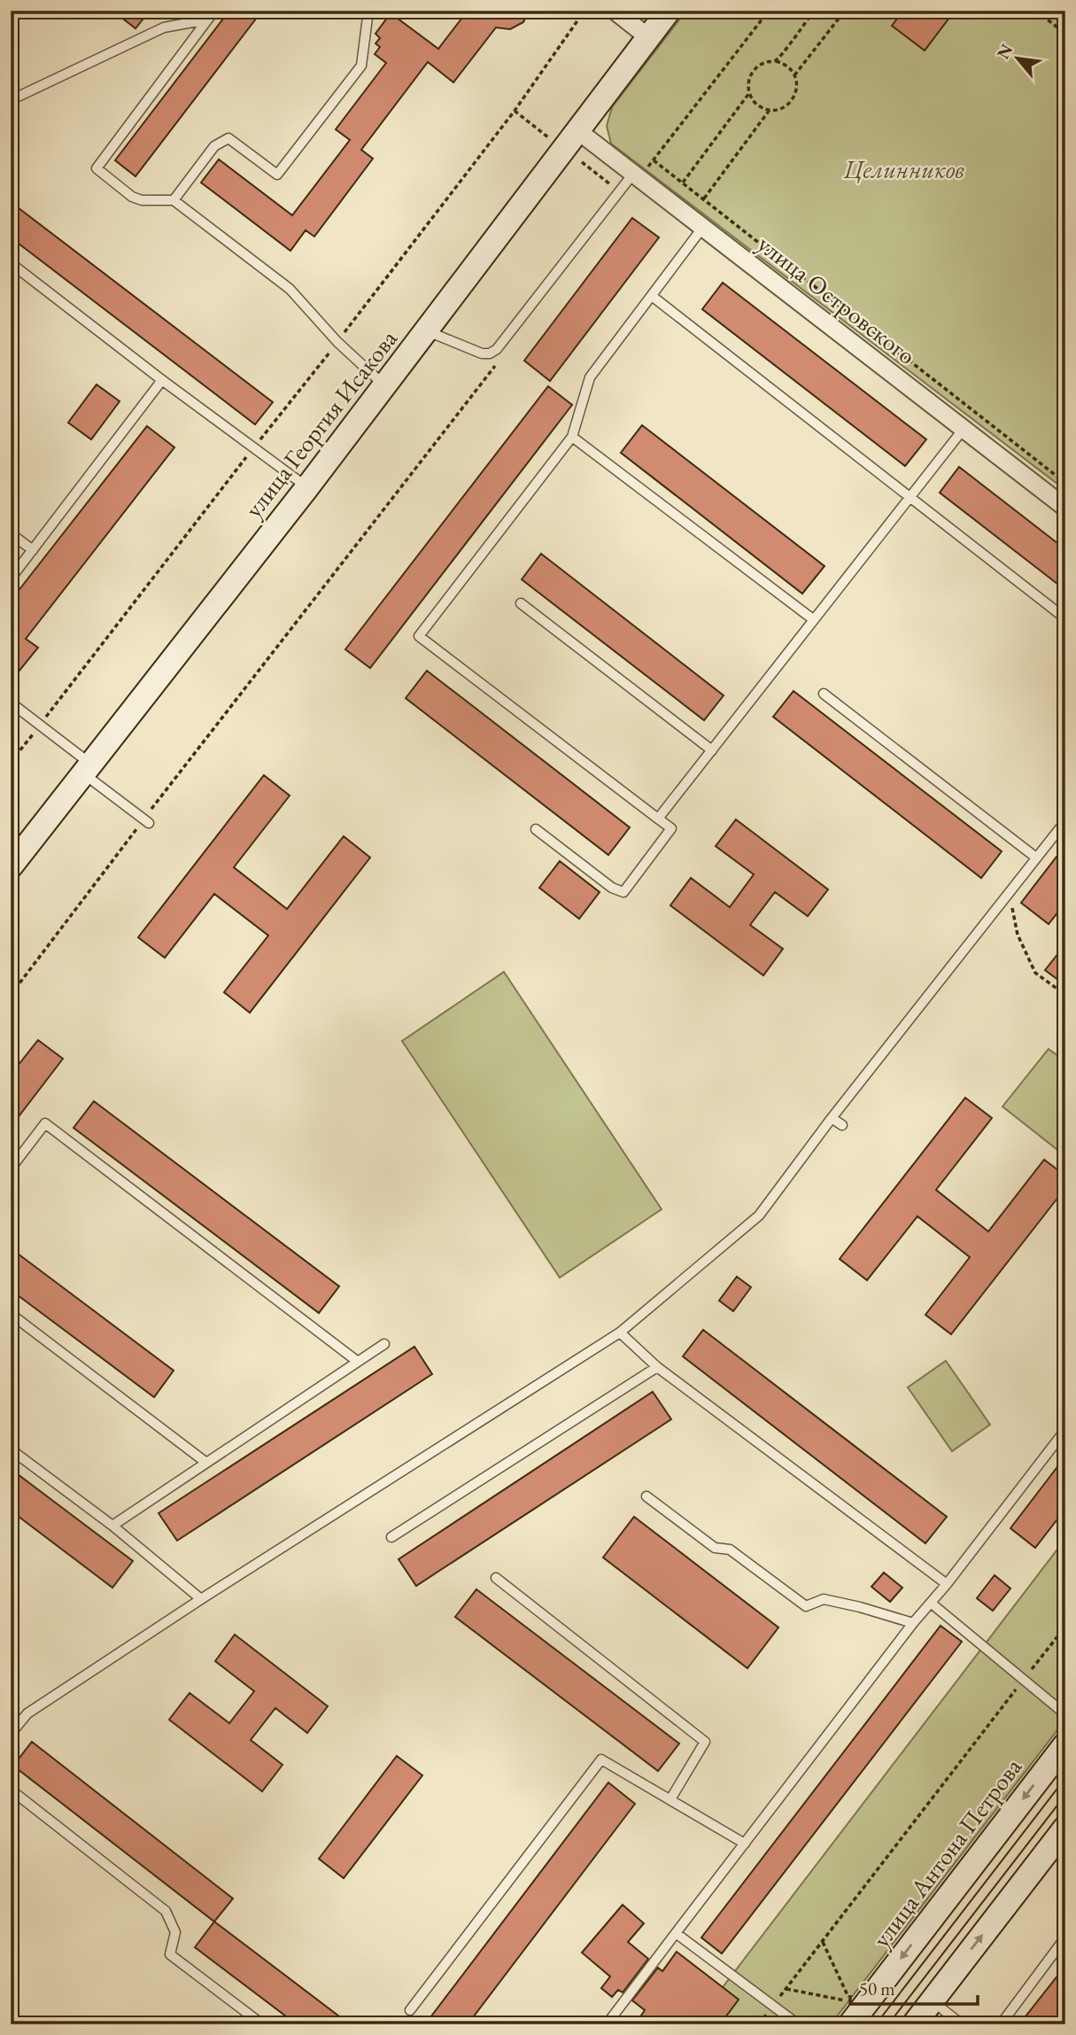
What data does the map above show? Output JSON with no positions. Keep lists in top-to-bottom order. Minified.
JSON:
{"streets":{"street":["улица Островского","улица Георгия Исакова","улица Антона Петрова"]},"crossings":[["улица Островского","улица Георгия Исакова"]],"parks":["Целинников"],"scale_bar":"50 m","north":"top left"}
